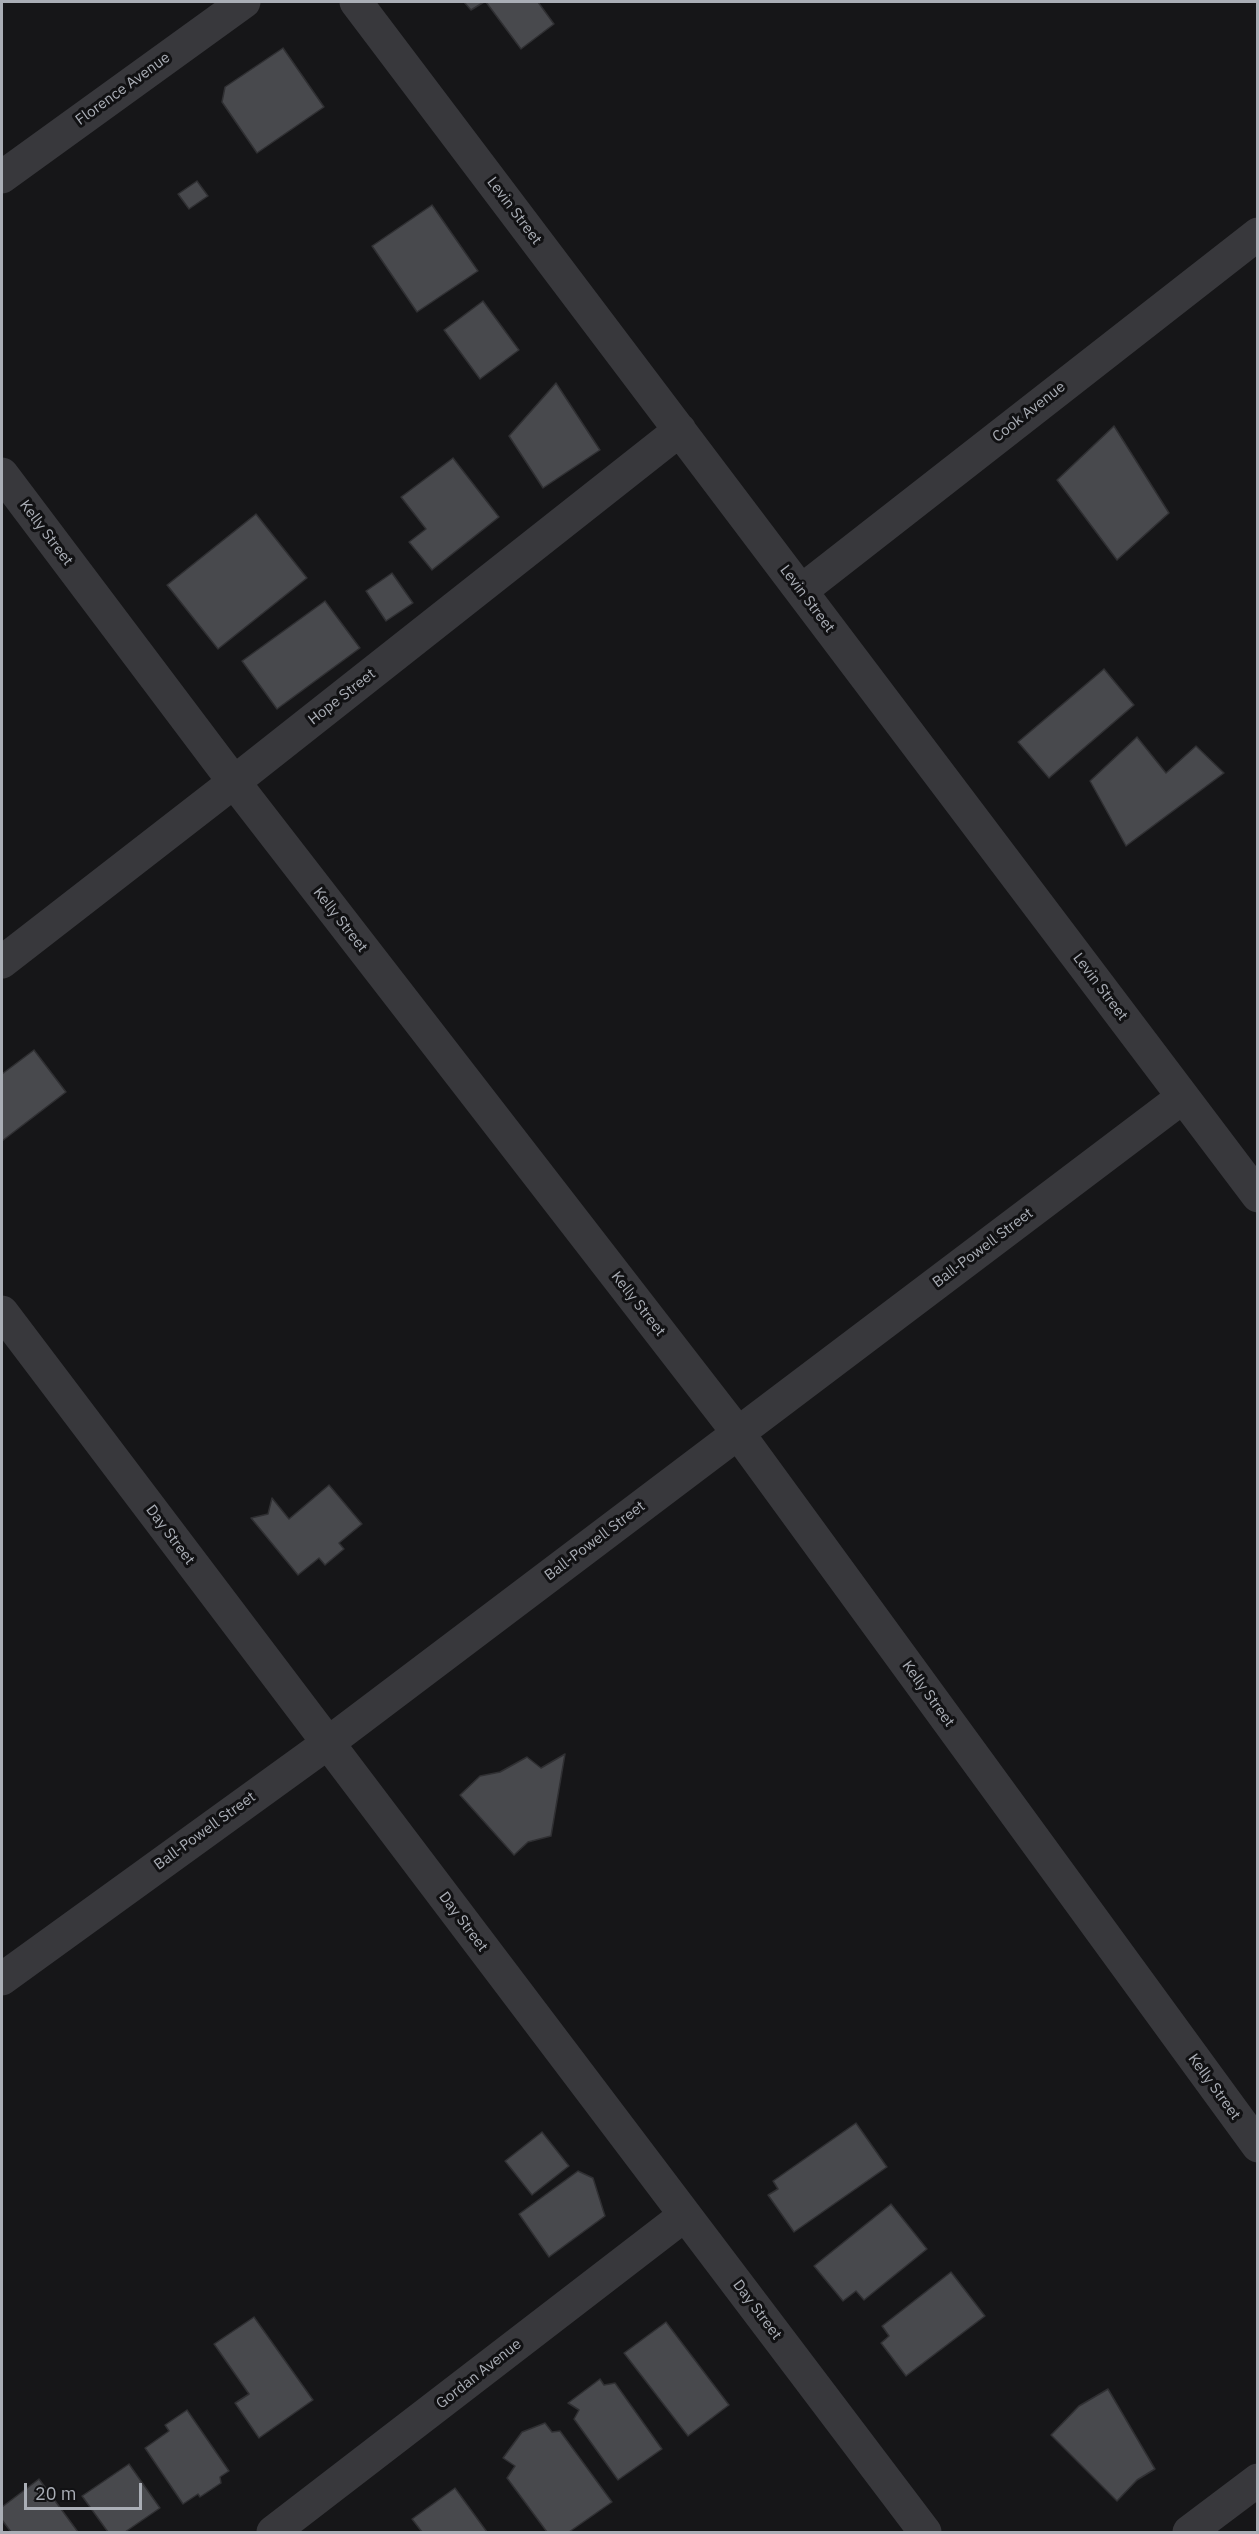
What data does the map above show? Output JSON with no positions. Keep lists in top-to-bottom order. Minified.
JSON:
{"streets":{"street":["Florence Avenue","Levin Street","Cook Avenue","Kelly Street","Hope Street","Ball-Powell Street","Day Street","Gordan Avenue"]},"crossings":[["Levin Street","Cook Avenue"],["Levin Street","Hope Street"],["Levin Street","Ball-Powell Street"],["Kelly Street","Hope Street"],["Kelly Street","Ball-Powell Street"],["Ball-Powell Street","Day Street"],["Day Street","Gordan Avenue"]],"scale_bar":"20 m"}
